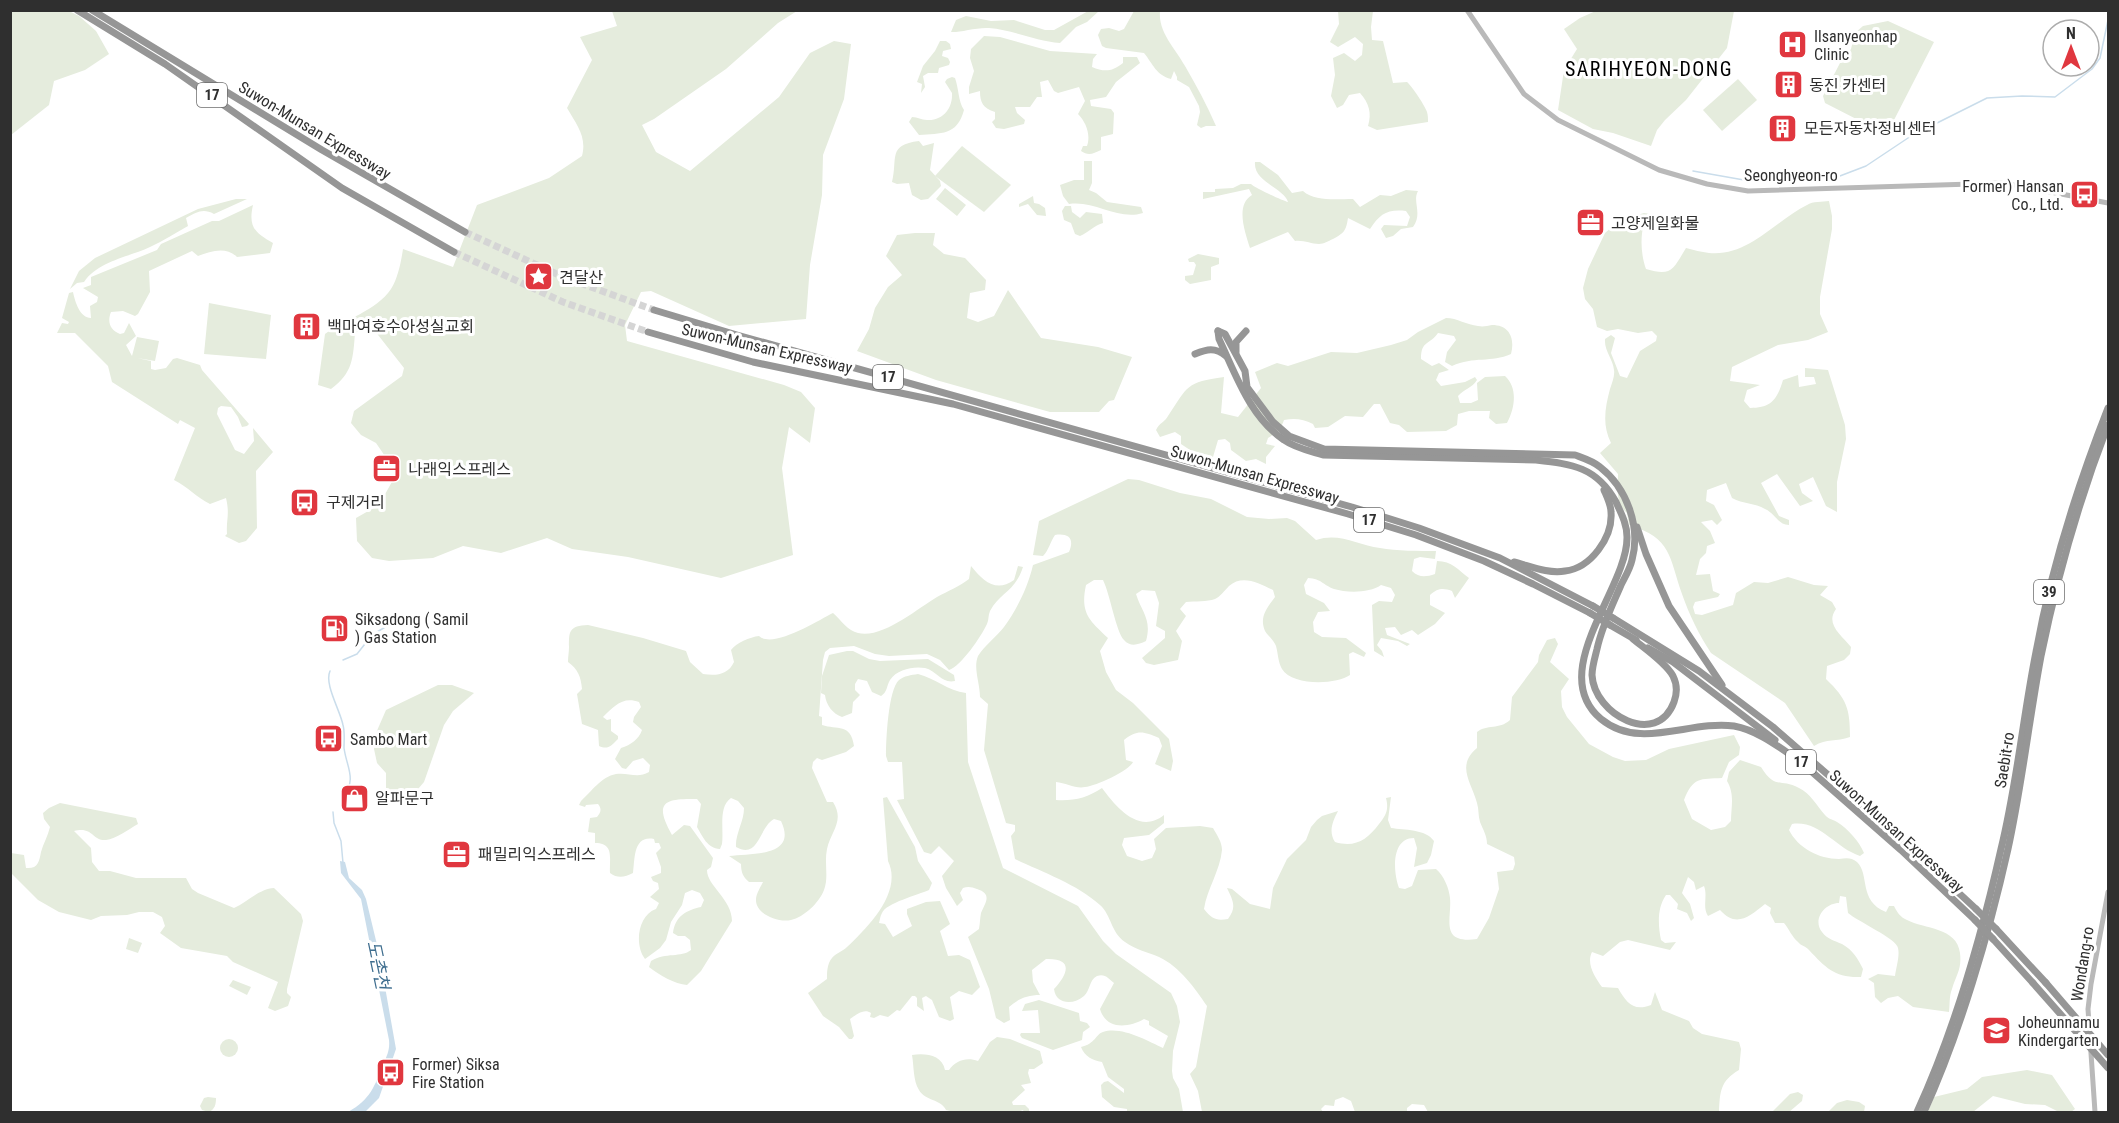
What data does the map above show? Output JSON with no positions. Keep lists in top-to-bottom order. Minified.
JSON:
{"streets":{"highway":["17","Suwon-Munsan Expressway","39","Saebit-ro"],"main road":["Seonghyeon-ro","Wondang-ro"]},"districts":["SARIHYEON-DONG"],"water":["도촌천"],"places":{"hospital":["Ilsanyeonhap Clinic"],"building":["동진 카센터","모든자동차정비센터","백마여호수아성실교회"],"bus stop":["Former) Hansan Co., Ltd.","구제거리","Sambo Mart","Former) Siksa Fire Station"],"office":["고양제일화물","나래익스프레스","패밀리익스프레스"],"place":["견달산"],"fuel station":["Siksadong ( Samil ) Gas Station"],"shop":["알파문구"],"school or university":["Joheunnamu Kindergarten"]},"north":"top"}
